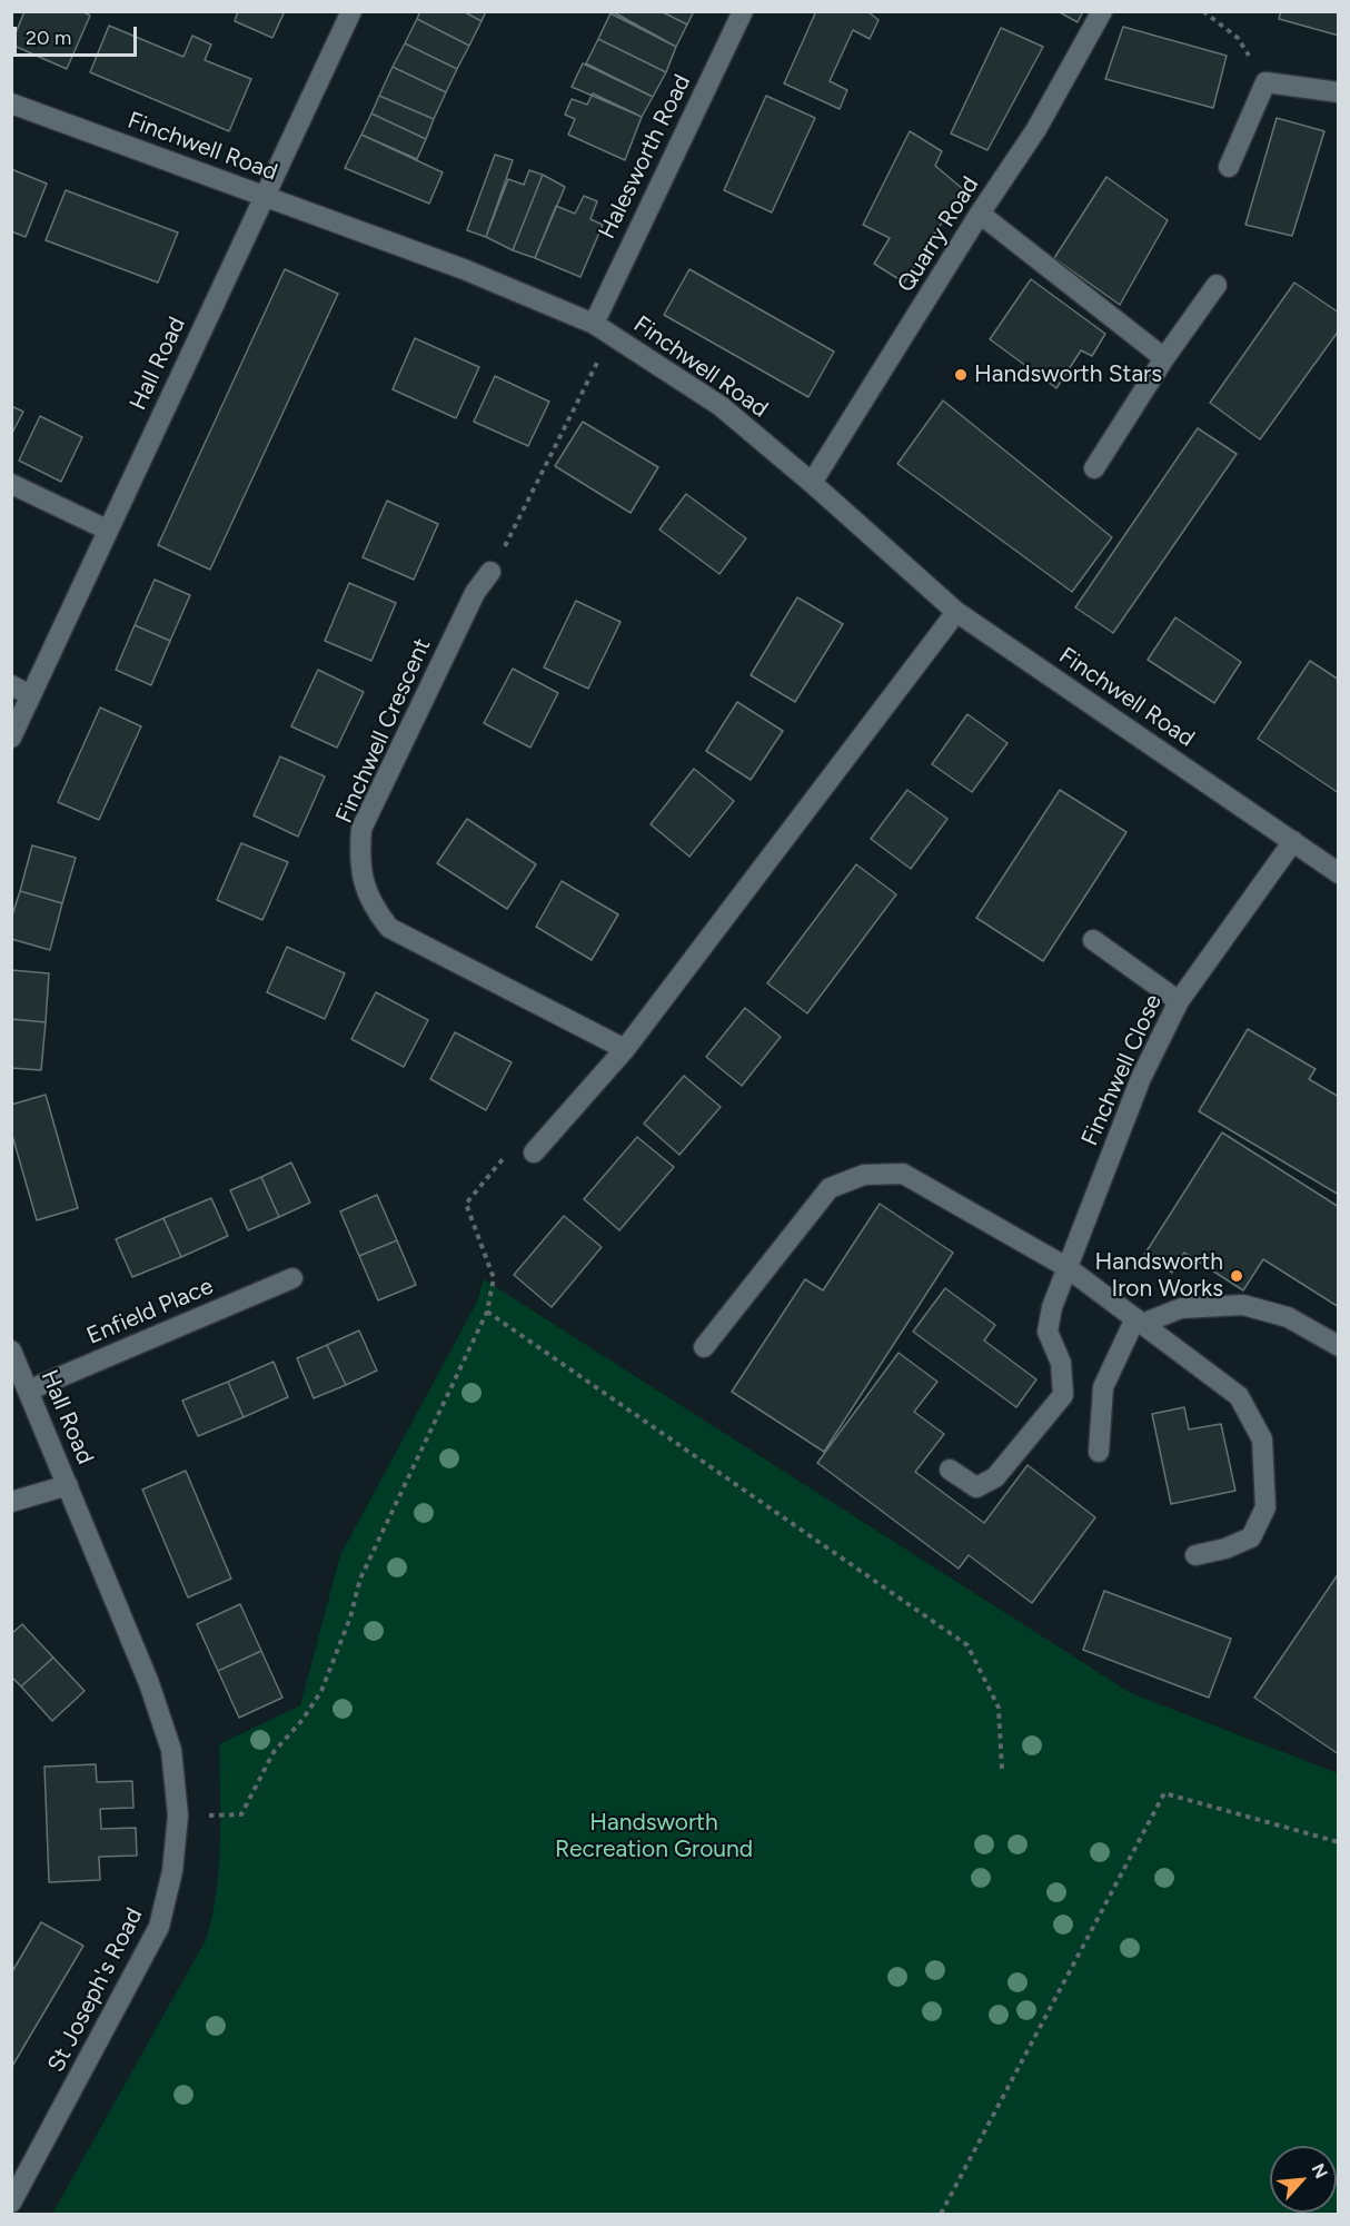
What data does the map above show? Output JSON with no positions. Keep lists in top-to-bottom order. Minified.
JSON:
{"streets":{"street":["Finchwell Road","Halesworth Road","Quarry Road","Hall Road","Finchwell Crescent","Finchwell Close","Enfield Place","St Joseph's Road"]},"crossings":[["Finchwell Road","Halesworth Road"],["Finchwell Road","Quarry Road"],["Finchwell Road","Hall Road"],["Finchwell Road","Finchwell Close"],["Hall Road","Enfield Place"],["Hall Road","St Joseph's Road"]],"parks":["Handsworth Recreation Ground"],"places":["Handsworth Stars","Handsworth Iron Works"],"scale_bar":"20 m","north":"top right"}
